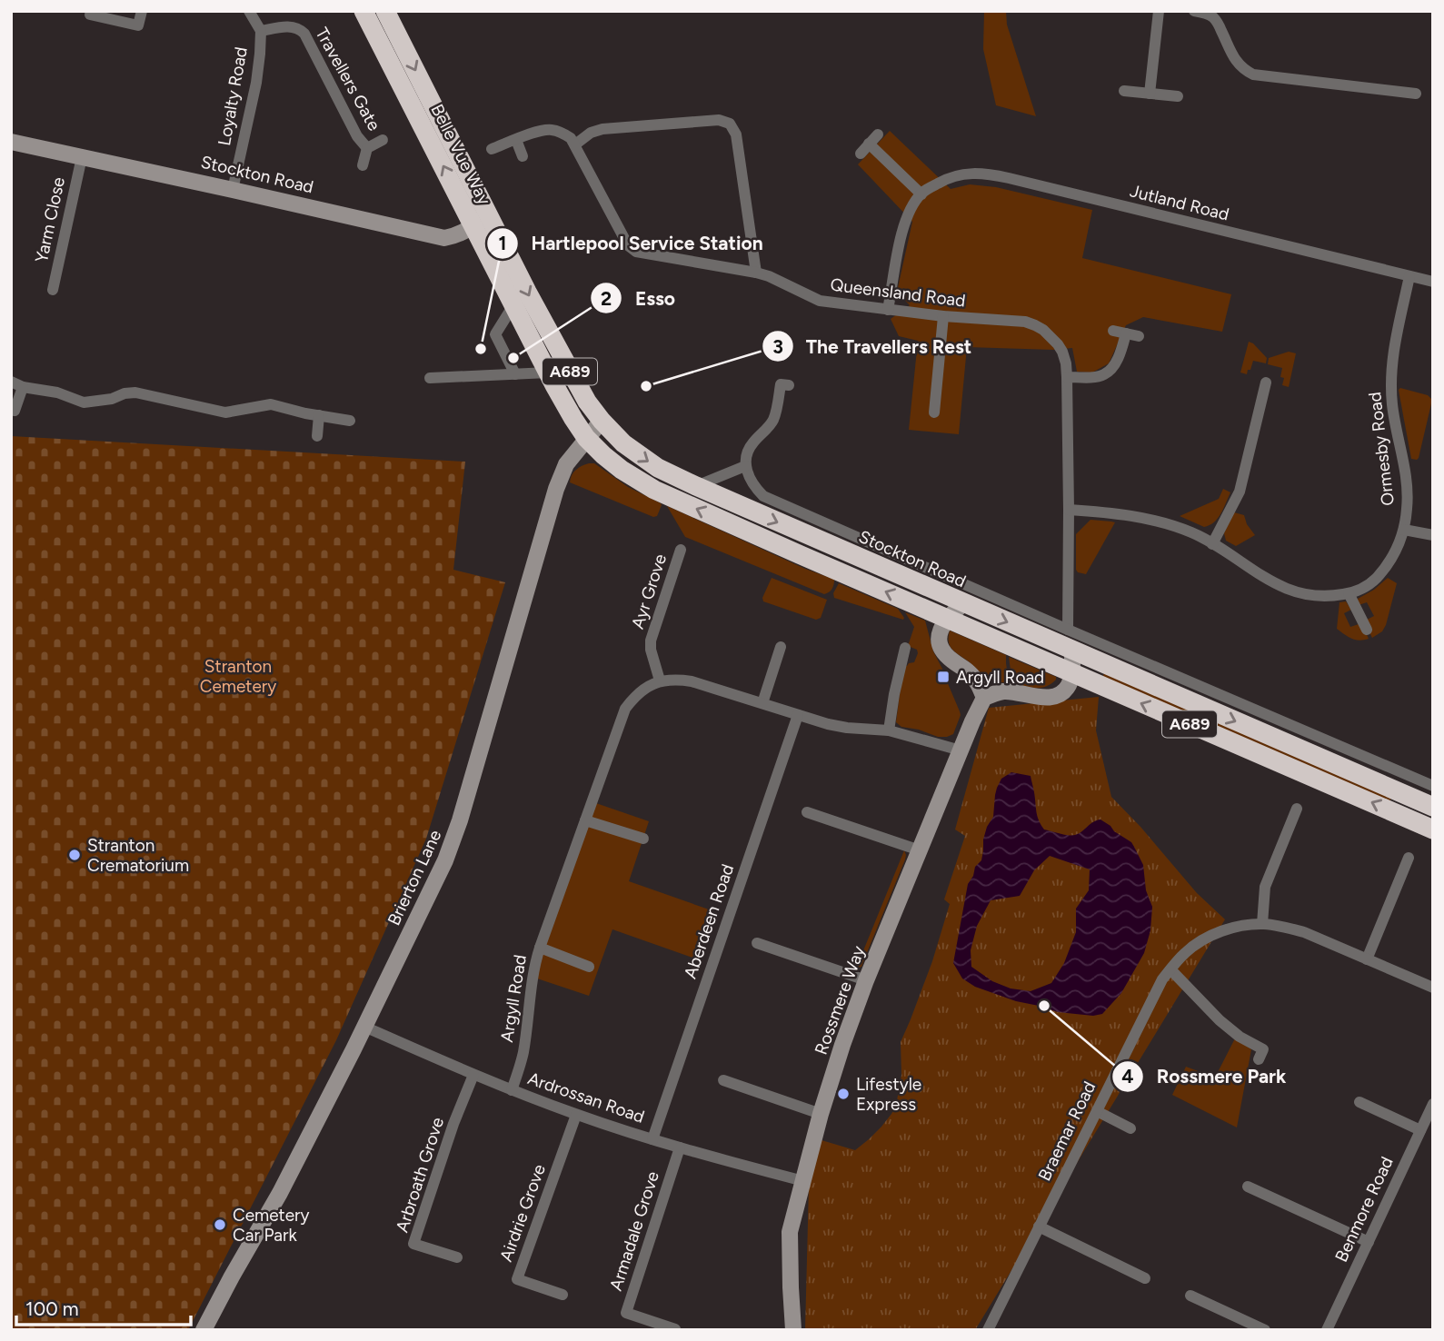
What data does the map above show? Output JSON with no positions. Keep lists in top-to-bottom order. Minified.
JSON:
{"streets":{"highway":["Belle Vue Way","Stockton Road","A689"],"street":["Travellers Gate","Loyalty Road","Jutland Road","Yarm Close","Queensland Road","Ormesby Road","Ayr Grove","Brierton Lane","Aberdeen Road","Argyll Road","Rossmere Way","Ardrossan Road","Braemar Road","Arbroath Grove","Benmore Road","Airdrie Grove","Armadale Grove"]},"crossings":[["Travellers Gate","Loyalty Road"],["Loyalty Road","Stockton Road"],["Belle Vue Way","Stockton Road"],["Belle Vue Way","A689"],["Stockton Road","Yarm Close"],["Stockton Road","Queensland Road"],["Stockton Road","Brierton Lane"],["Jutland Road","Ormesby Road"],["Queensland Road","Ormesby Road"],["A689","Brierton Lane"],["Ayr Grove","Argyll Road"],["Brierton Lane","Ardrossan Road"],["Aberdeen Road","Ardrossan Road"],["Argyll Road","Ardrossan Road"],["Rossmere Way","Ardrossan Road"],["Ardrossan Road","Arbroath Grove"],["Ardrossan Road","Airdrie Grove"],["Ardrossan Road","Armadale Grove"]],"one_way":["Belle Vue Way"],"parks":["Stranton Cemetery"],"places":{"other":["Hartlepool Service Station","Esso","The Travellers Rest","Stranton Crematorium","Rossmere Park","Lifestyle Express","Cemetery Car Park"],"transit":["Argyll Road"]},"scale_bar":"100 m"}
